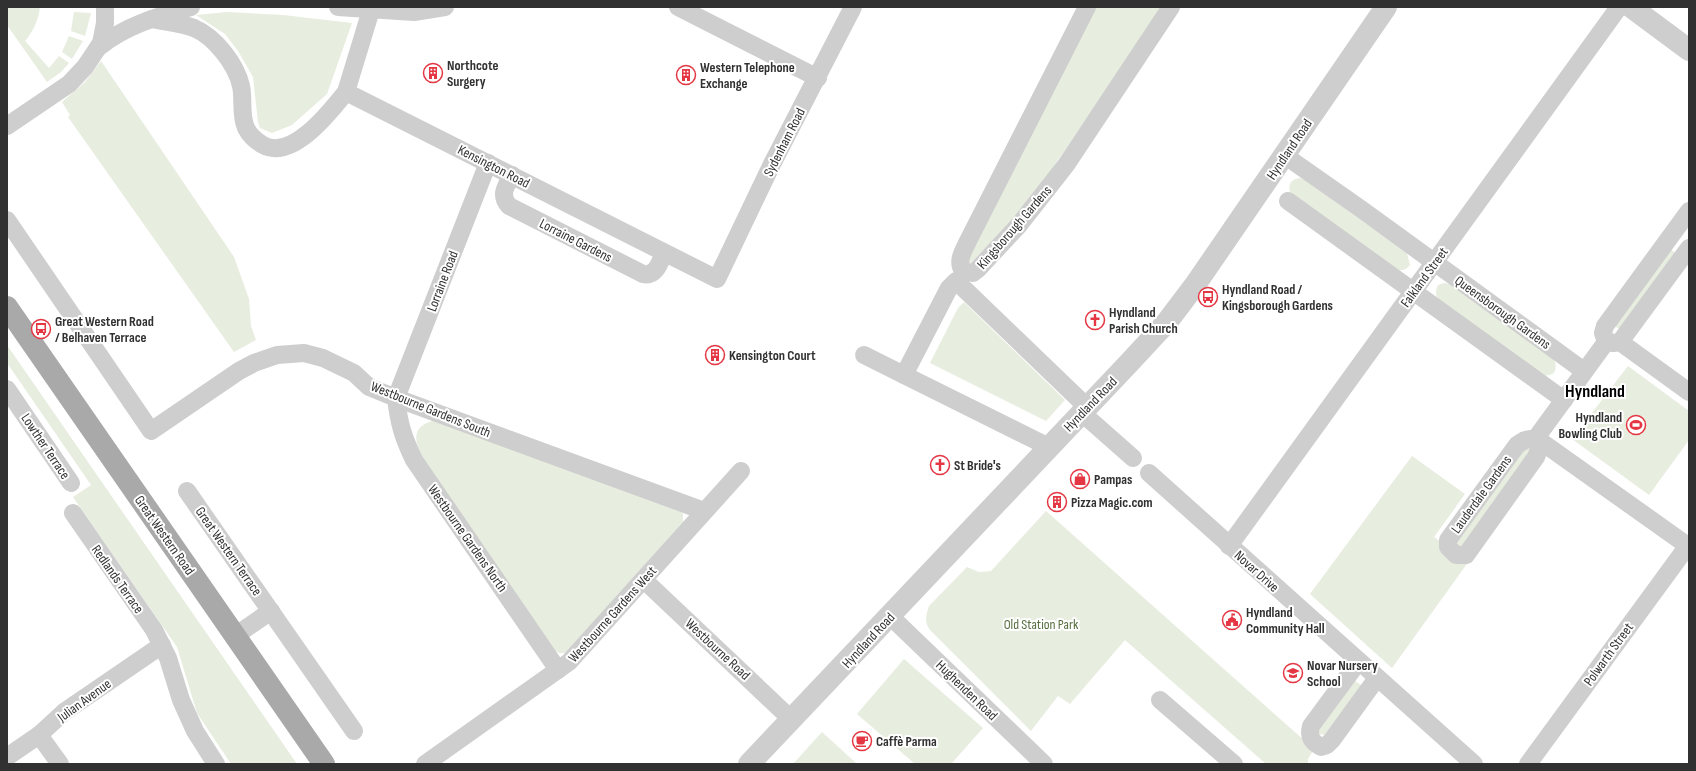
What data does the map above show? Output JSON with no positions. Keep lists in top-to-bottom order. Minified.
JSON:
{"streets":{"main road":["Great Western Road"],"street":["Sydenham Road","Hyndland Road","Kensington Road","Kingsborough Gardens","Lorraine Gardens","Falkland Street","Lorraine Road","Queensborough Gardens","Westbourne Gardens South","Lowther Terrace","Lauderdale Gardens","Westbourne Gardens North","Great Western Terrace","Novar Drive","Redlands Terrace","Westbourne Gardens West","Westbourne Road","Polwarth Street","Hughenden Road","Julian Avenue"]},"crossings":[["Sydenham Road","Kensington Road"],["Hyndland Road","Queensborough Gardens"],["Hyndland Road","Westbourne Road"],["Hyndland Road","Hughenden Road"],["Kensington Road","Lorraine Gardens"],["Kensington Road","Lorraine Road"],["Falkland Street","Queensborough Gardens"],["Falkland Street","Novar Drive"],["Lorraine Road","Westbourne Gardens South"],["Lorraine Road","Westbourne Gardens North"],["Westbourne Gardens South","Westbourne Gardens North"],["Westbourne Gardens South","Westbourne Gardens West"],["Great Western Road","Great Western Terrace"],["Westbourne Gardens North","Westbourne Gardens West"],["Redlands Terrace","Julian Avenue"],["Westbourne Gardens West","Westbourne Road"]],"districts":["Hyndland"],"parks":["Old Station Park"],"places":{"building":["Northcote Surgery","Western Telephone Exchange","Kensington Court","Pizza Magic.com"],"bus stop":["Hyndland Road / Kingsborough Gardens","Great Western Road / Belhaven Terrace"],"church":["Hyndland Parish Church","St Bride's"],"sports":["Hyndland Bowling Club"],"shop":["Pampas"],"public building":["Hyndland Community Hall"],"school or university":["Novar Nursery School"],"cafe":["Caffè Parma"]}}
